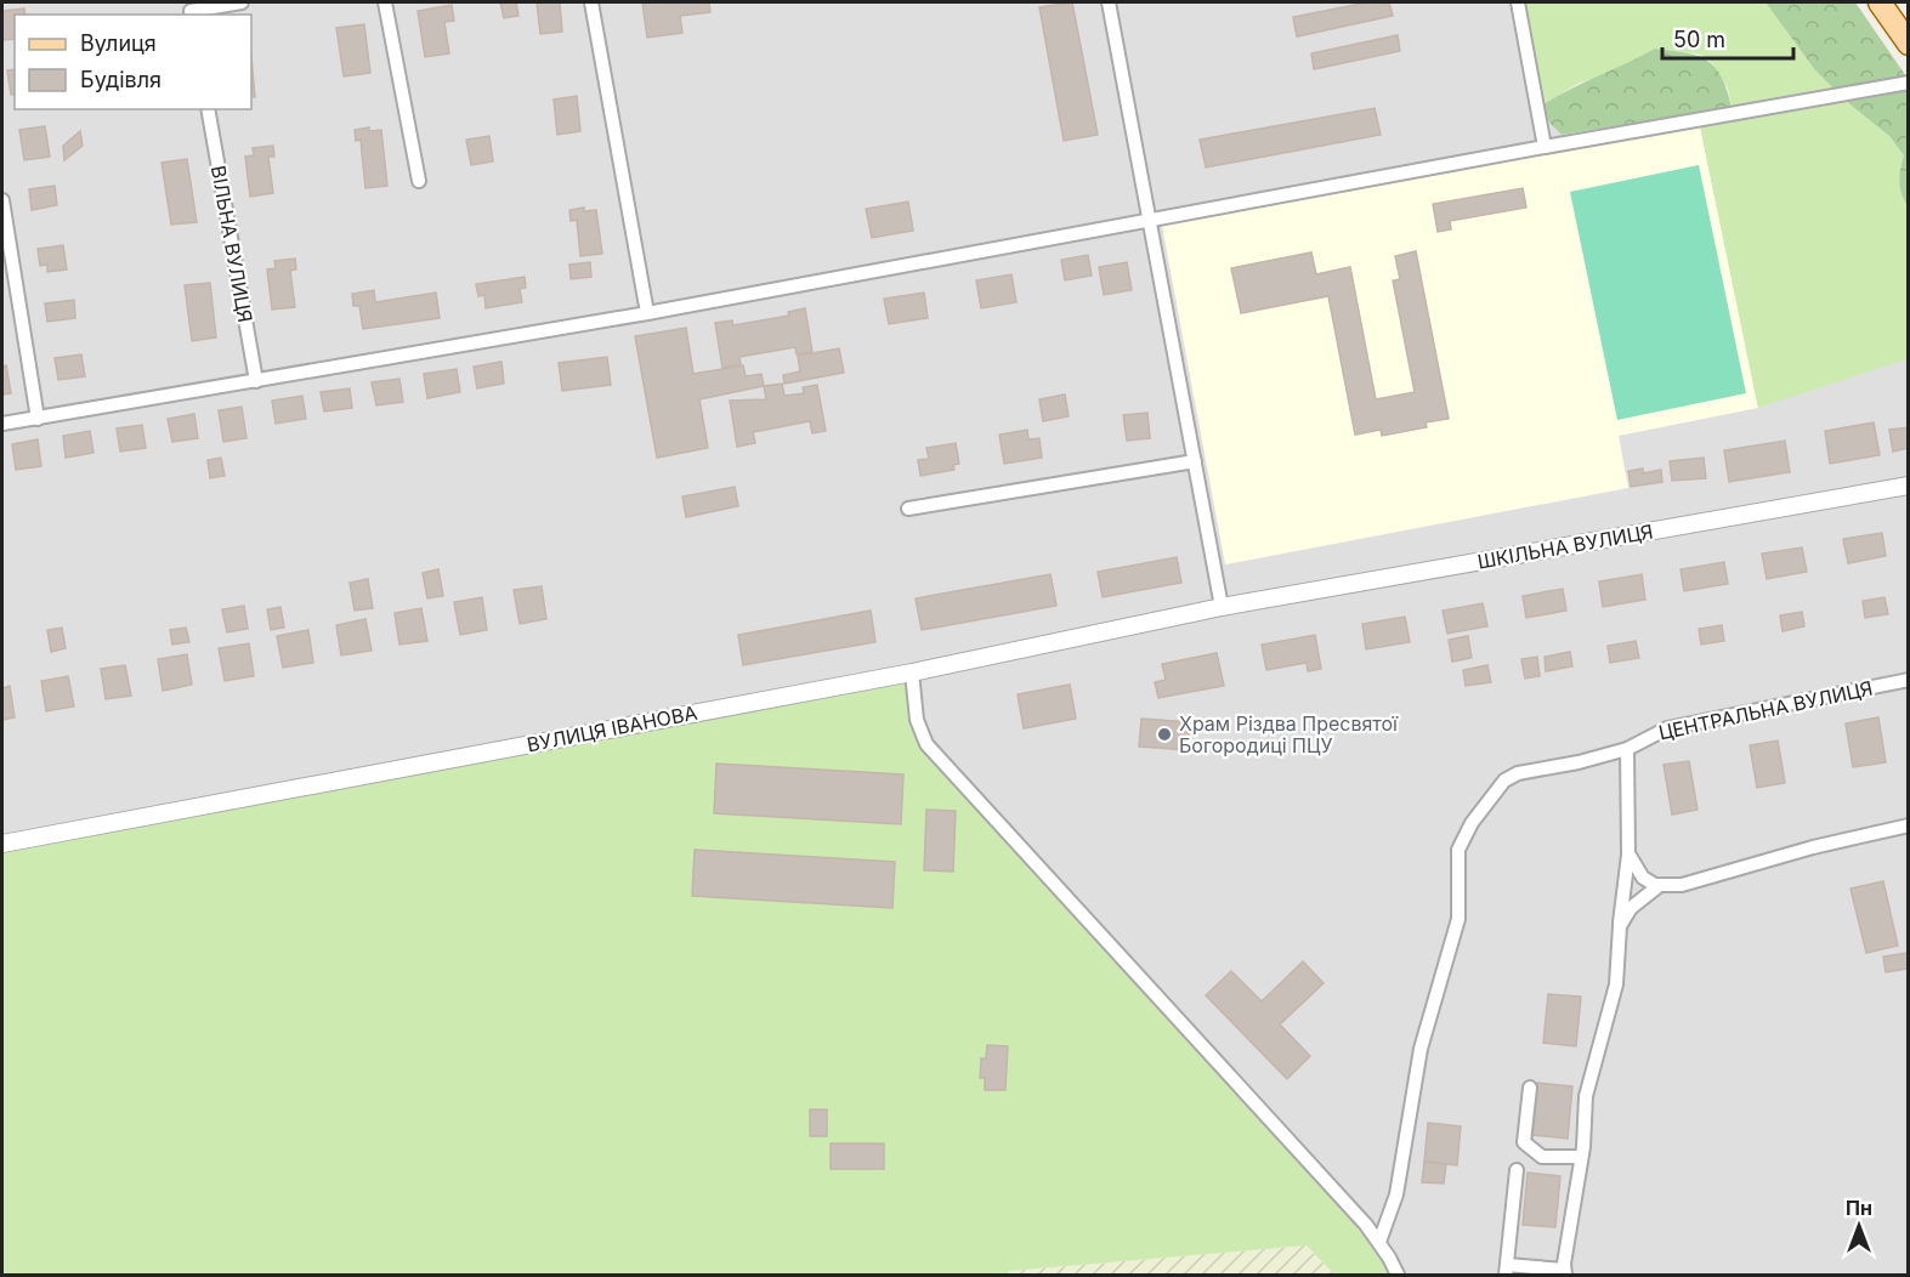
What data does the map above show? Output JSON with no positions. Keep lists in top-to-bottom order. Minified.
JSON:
{"streets":{"street":["ВІЛЬНА ВУЛИЦЯ","ШКІЛЬНА ВУЛИЦЯ","ЦЕНТРАЛЬНА ВУЛИЦЯ","ВУЛИЦЯ ІВАНОВА"]},"crossings":[["ШКІЛЬНА ВУЛИЦЯ","ВУЛИЦЯ ІВАНОВА"]],"places":["Храм Різдва Пресвятої Богородиці ПЦУ"],"legend":["Вулиця","Будівля"],"scale_bar":"50 m","north":"top"}
